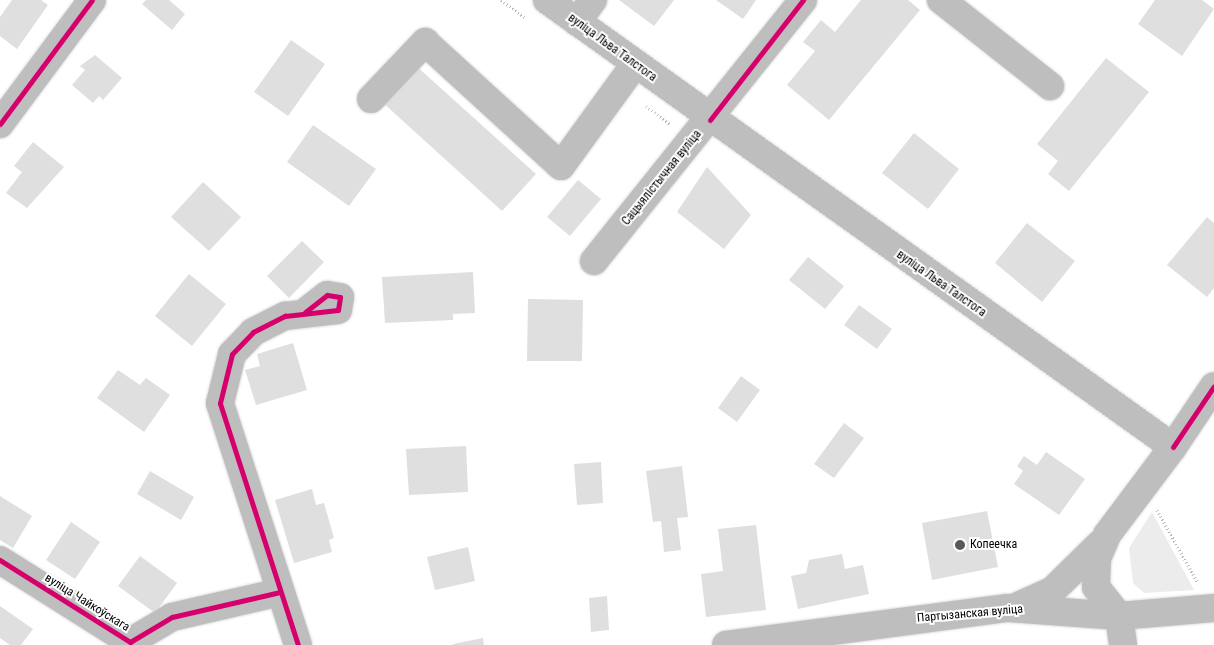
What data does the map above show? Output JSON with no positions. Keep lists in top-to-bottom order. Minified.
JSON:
{"streets":{"main road":["вуліца Льва Талстога","Сацыялістычная вуліца","вуліца Чайкоўскага","Партызанская вуліца"]},"crossings":[["вуліца Льва Талстога","Сацыялістычная вуліца"]],"places":["Копеечка"]}
